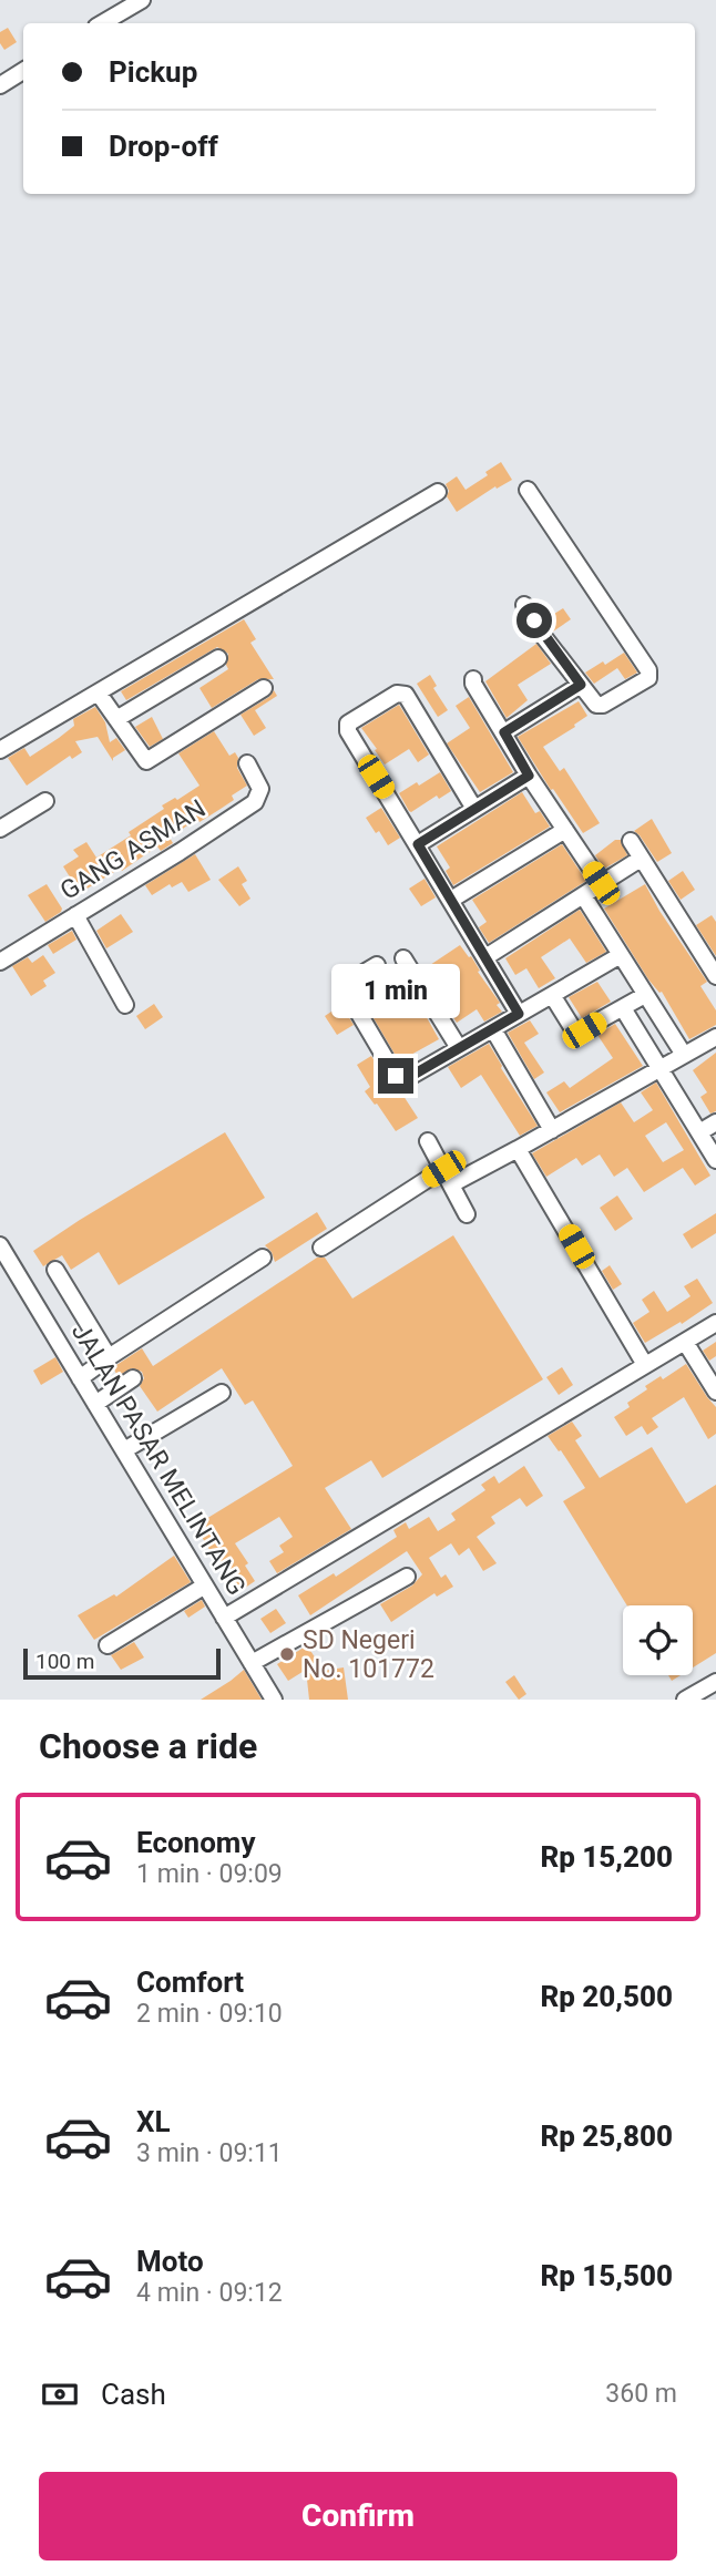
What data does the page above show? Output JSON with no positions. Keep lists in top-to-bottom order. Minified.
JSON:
{"streets":{"street":["GANG ASMAN","JALAN PASAR MELINTANG"]},"places":["SD Negeri No. 101772"],"scale_bar":"100 m","page":{"banner":["Pickup","Drop-off"],"bubble":"1 min","scale":"100 m","heading":"Choose a ride","list":[{"name":"Economy","note":"1 min · 09:09","value":"Rp 15,200"},{"name":"Comfort","note":"2 min · 09:10","value":"Rp 20,500"},{"name":"XL","note":"3 min · 09:11","value":"Rp 25,800"},{"name":"Moto","note":"4 min · 09:12","value":"Rp 15,500"}],"pay":["Cash","360 m"],"buttons":"Confirm"}}
